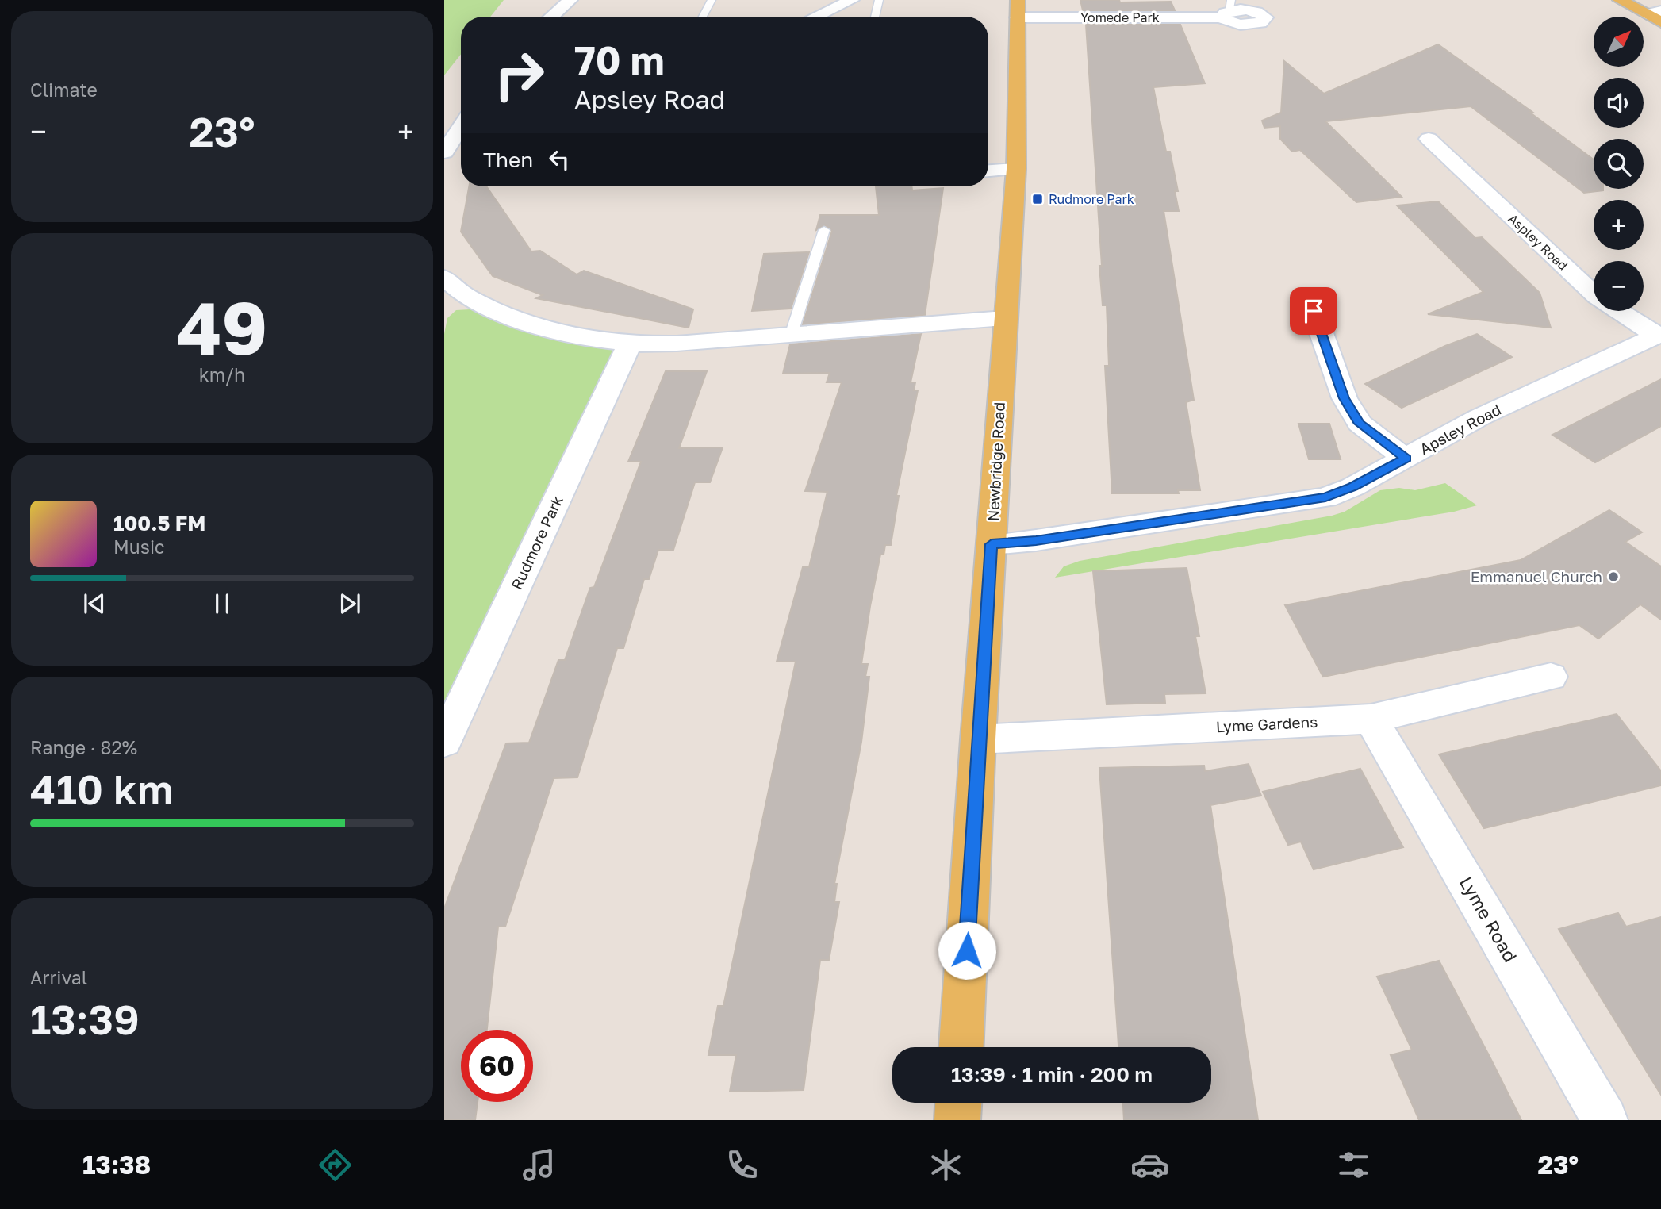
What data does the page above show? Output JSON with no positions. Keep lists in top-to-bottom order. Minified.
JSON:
{"streets":{"main road":["Newbridge Road"],"street":["Yomede Park","Aspley Road","Apsley Road","Rudmore Park","Lyme Gardens","Lyme Road"]},"crossings":[["Yomede Park","Newbridge Road"],["Aspley Road","Apsley Road"],["Apsley Road","Newbridge Road"],["Newbridge Road","Lyme Gardens"],["Lyme Gardens","Lyme Road"]],"places":{"transit":["Rudmore Park"],"other":["Emmanuel Church"]},"north":"top right","page":{"tile":["Climate",["49","km/h"],["Range · 82%","410 km"],["Arrival","13:39"]],"map_buttons":["+","−"],"turn":["70 m","Apsley Road"],"heat":["−","23°","+"],"then":"Then","song":["100.5 FM","Music"],"limit":"60","trip":"13:39 · 1 min · 200 m","tabs":["13:38","23°"]}}
